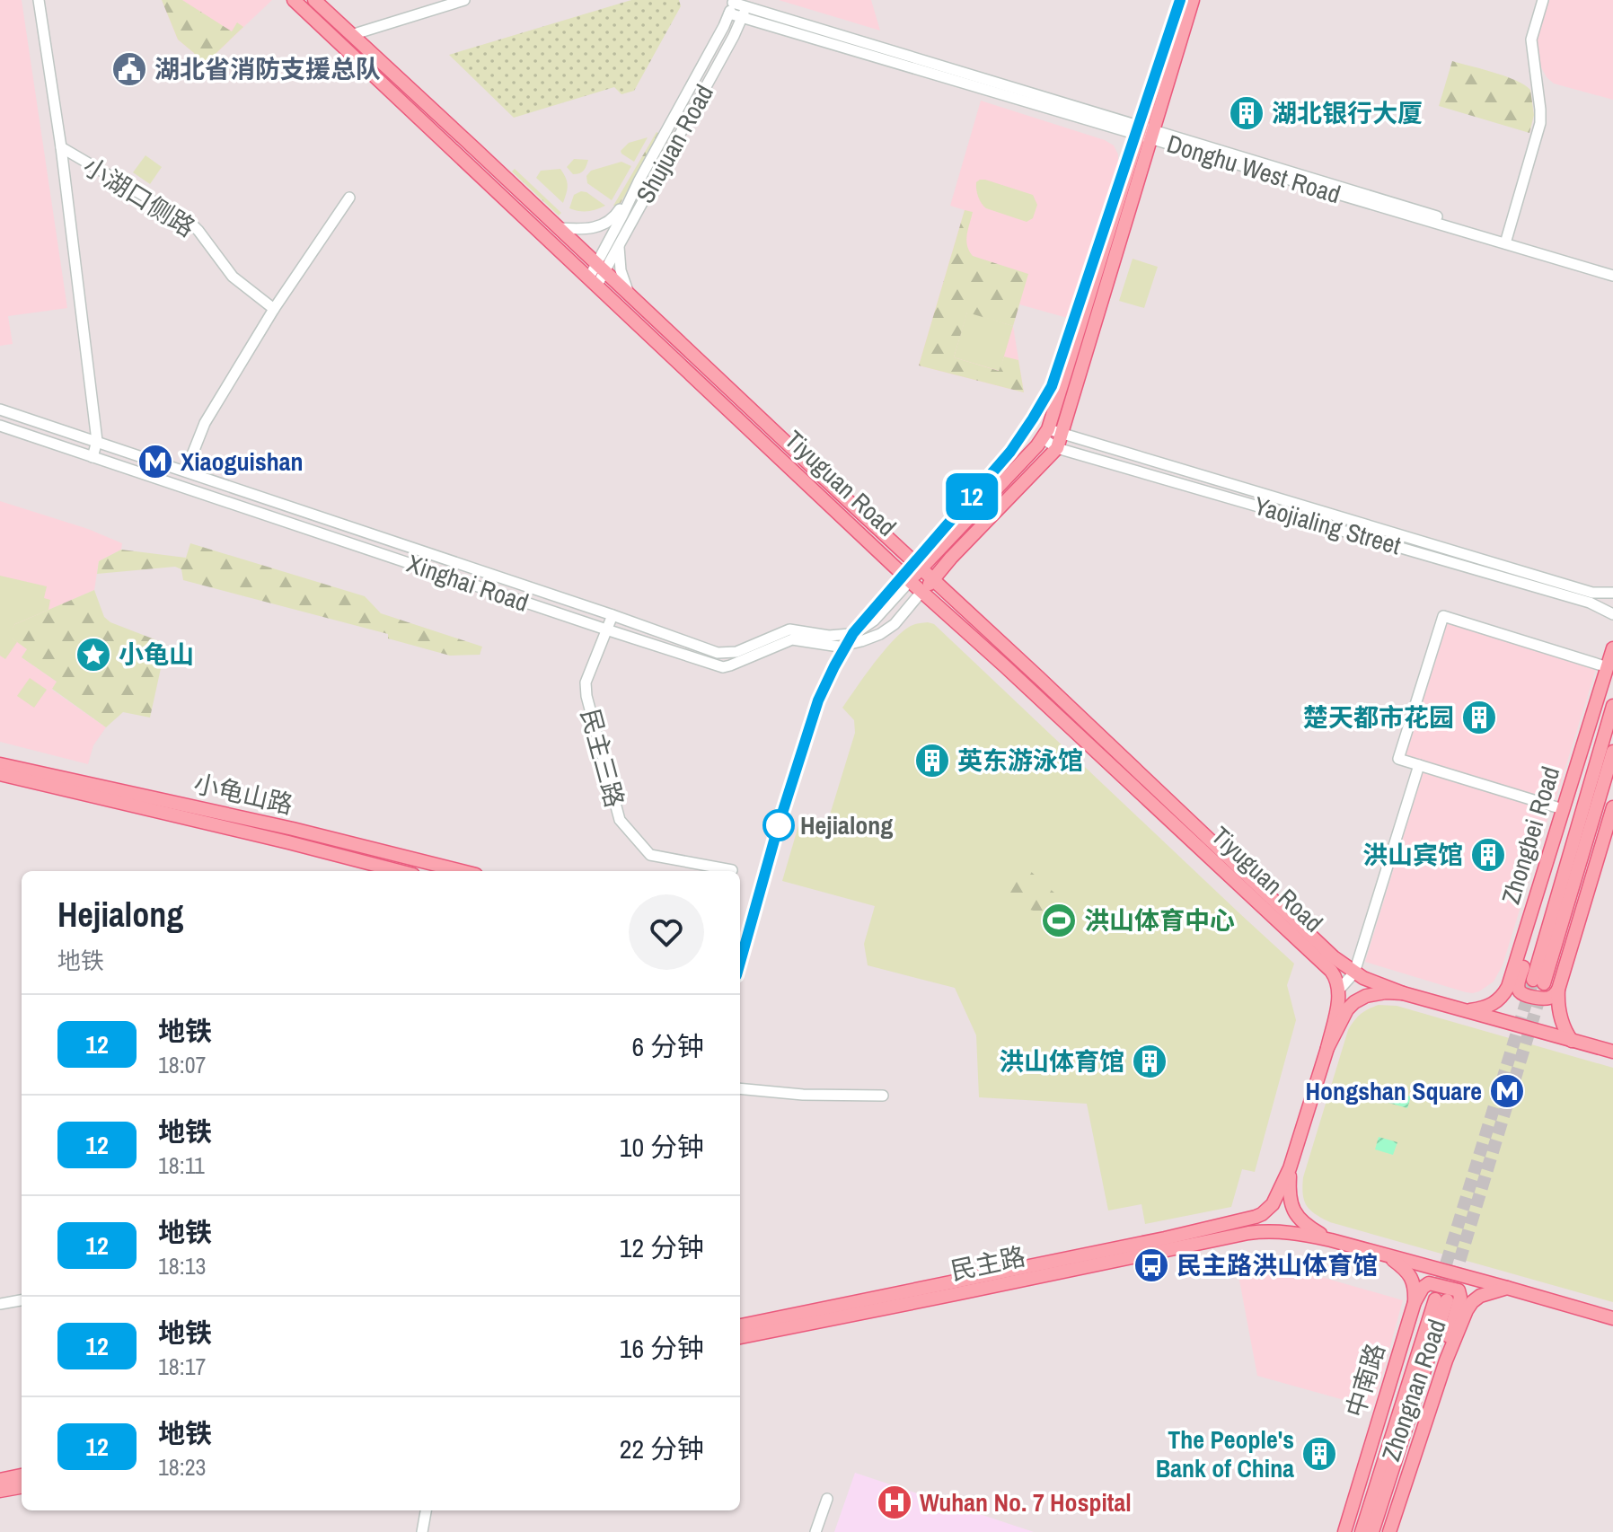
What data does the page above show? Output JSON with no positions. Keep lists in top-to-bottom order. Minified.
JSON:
{"streets":{"main road":["Tiyuguan Road","小龟山路","Zhongbei Road","民主路","中南路","Zhongnan Road"],"street":["Shujuan Road","Donghu West Road","小湖口侧路","Yaojialing Street","Xinghai Road","民主三路"]},"crossings":[["Shujuan Road","Donghu West Road"],["Shujuan Road","Tiyuguan Road"],["Tiyuguan Road","Xinghai Road"],["Xinghai Road","民主三路"]],"places":{"public building":["湖北省消防支援总队"],"building":["湖北银行大厦","楚天都市花园","英东游泳馆","洪山宾馆","洪山体育馆","The People's Bank of China"],"metro station":["Xiaoguishan","Hongshan Square"],"place":["小龟山"],"other":["Hejialong"],"sports":["洪山体育中心"],"bus stop":["民主路洪山体育馆"],"hospital":["Wuhan No. 7 Hospital"]},"lines":["metro line 12"],"page":{"on_map":"12","heading":["Hejialong","地铁"],"list":[{"mark":"12","name":"地铁","note":"18:07","value":"6 分钟"},{"mark":"12","name":"地铁","note":"18:11","value":"10 分钟"},{"mark":"12","name":"地铁","note":"18:13","value":"12 分钟"},{"mark":"12","name":"地铁","note":"18:17","value":"16 分钟"},{"mark":"12","name":"地铁","note":"18:23","value":"22 分钟"}]}}
